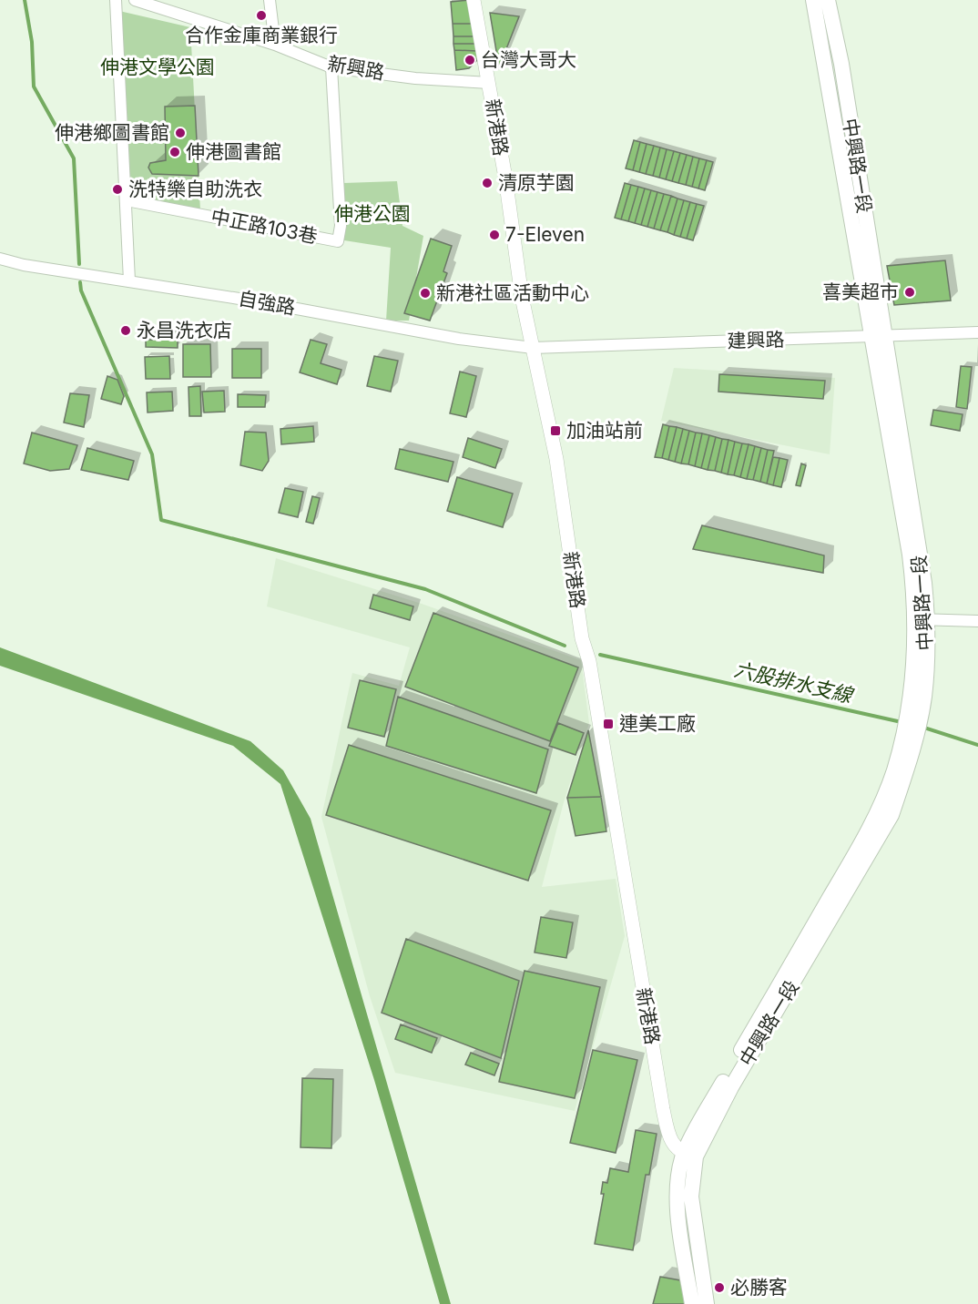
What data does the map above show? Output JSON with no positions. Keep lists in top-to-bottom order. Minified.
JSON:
{"streets":{"main road":["中興路一段"],"street":["新興路","新港路","中正路103巷","自強路","建興路"]},"crossings":[["新興路","新港路"],["新興路","中正路103巷"],["新港路","中興路一段"],["新港路","自強路"],["新港路","建興路"],["中興路一段","建興路"],["自強路","建興路"]],"water":["六股排水支線"],"parks":["伸港文學公園","伸港公園"],"places":{"other":["合作金庫商業銀行","台灣大哥大","伸港鄉圖書館","伸港圖書館","清原芋園","洗特樂自助洗衣","7-Eleven","喜美超市","新港社區活動中心","永昌洗衣店","必勝客"],"transit":["加油站前","連美工廠"]}}
